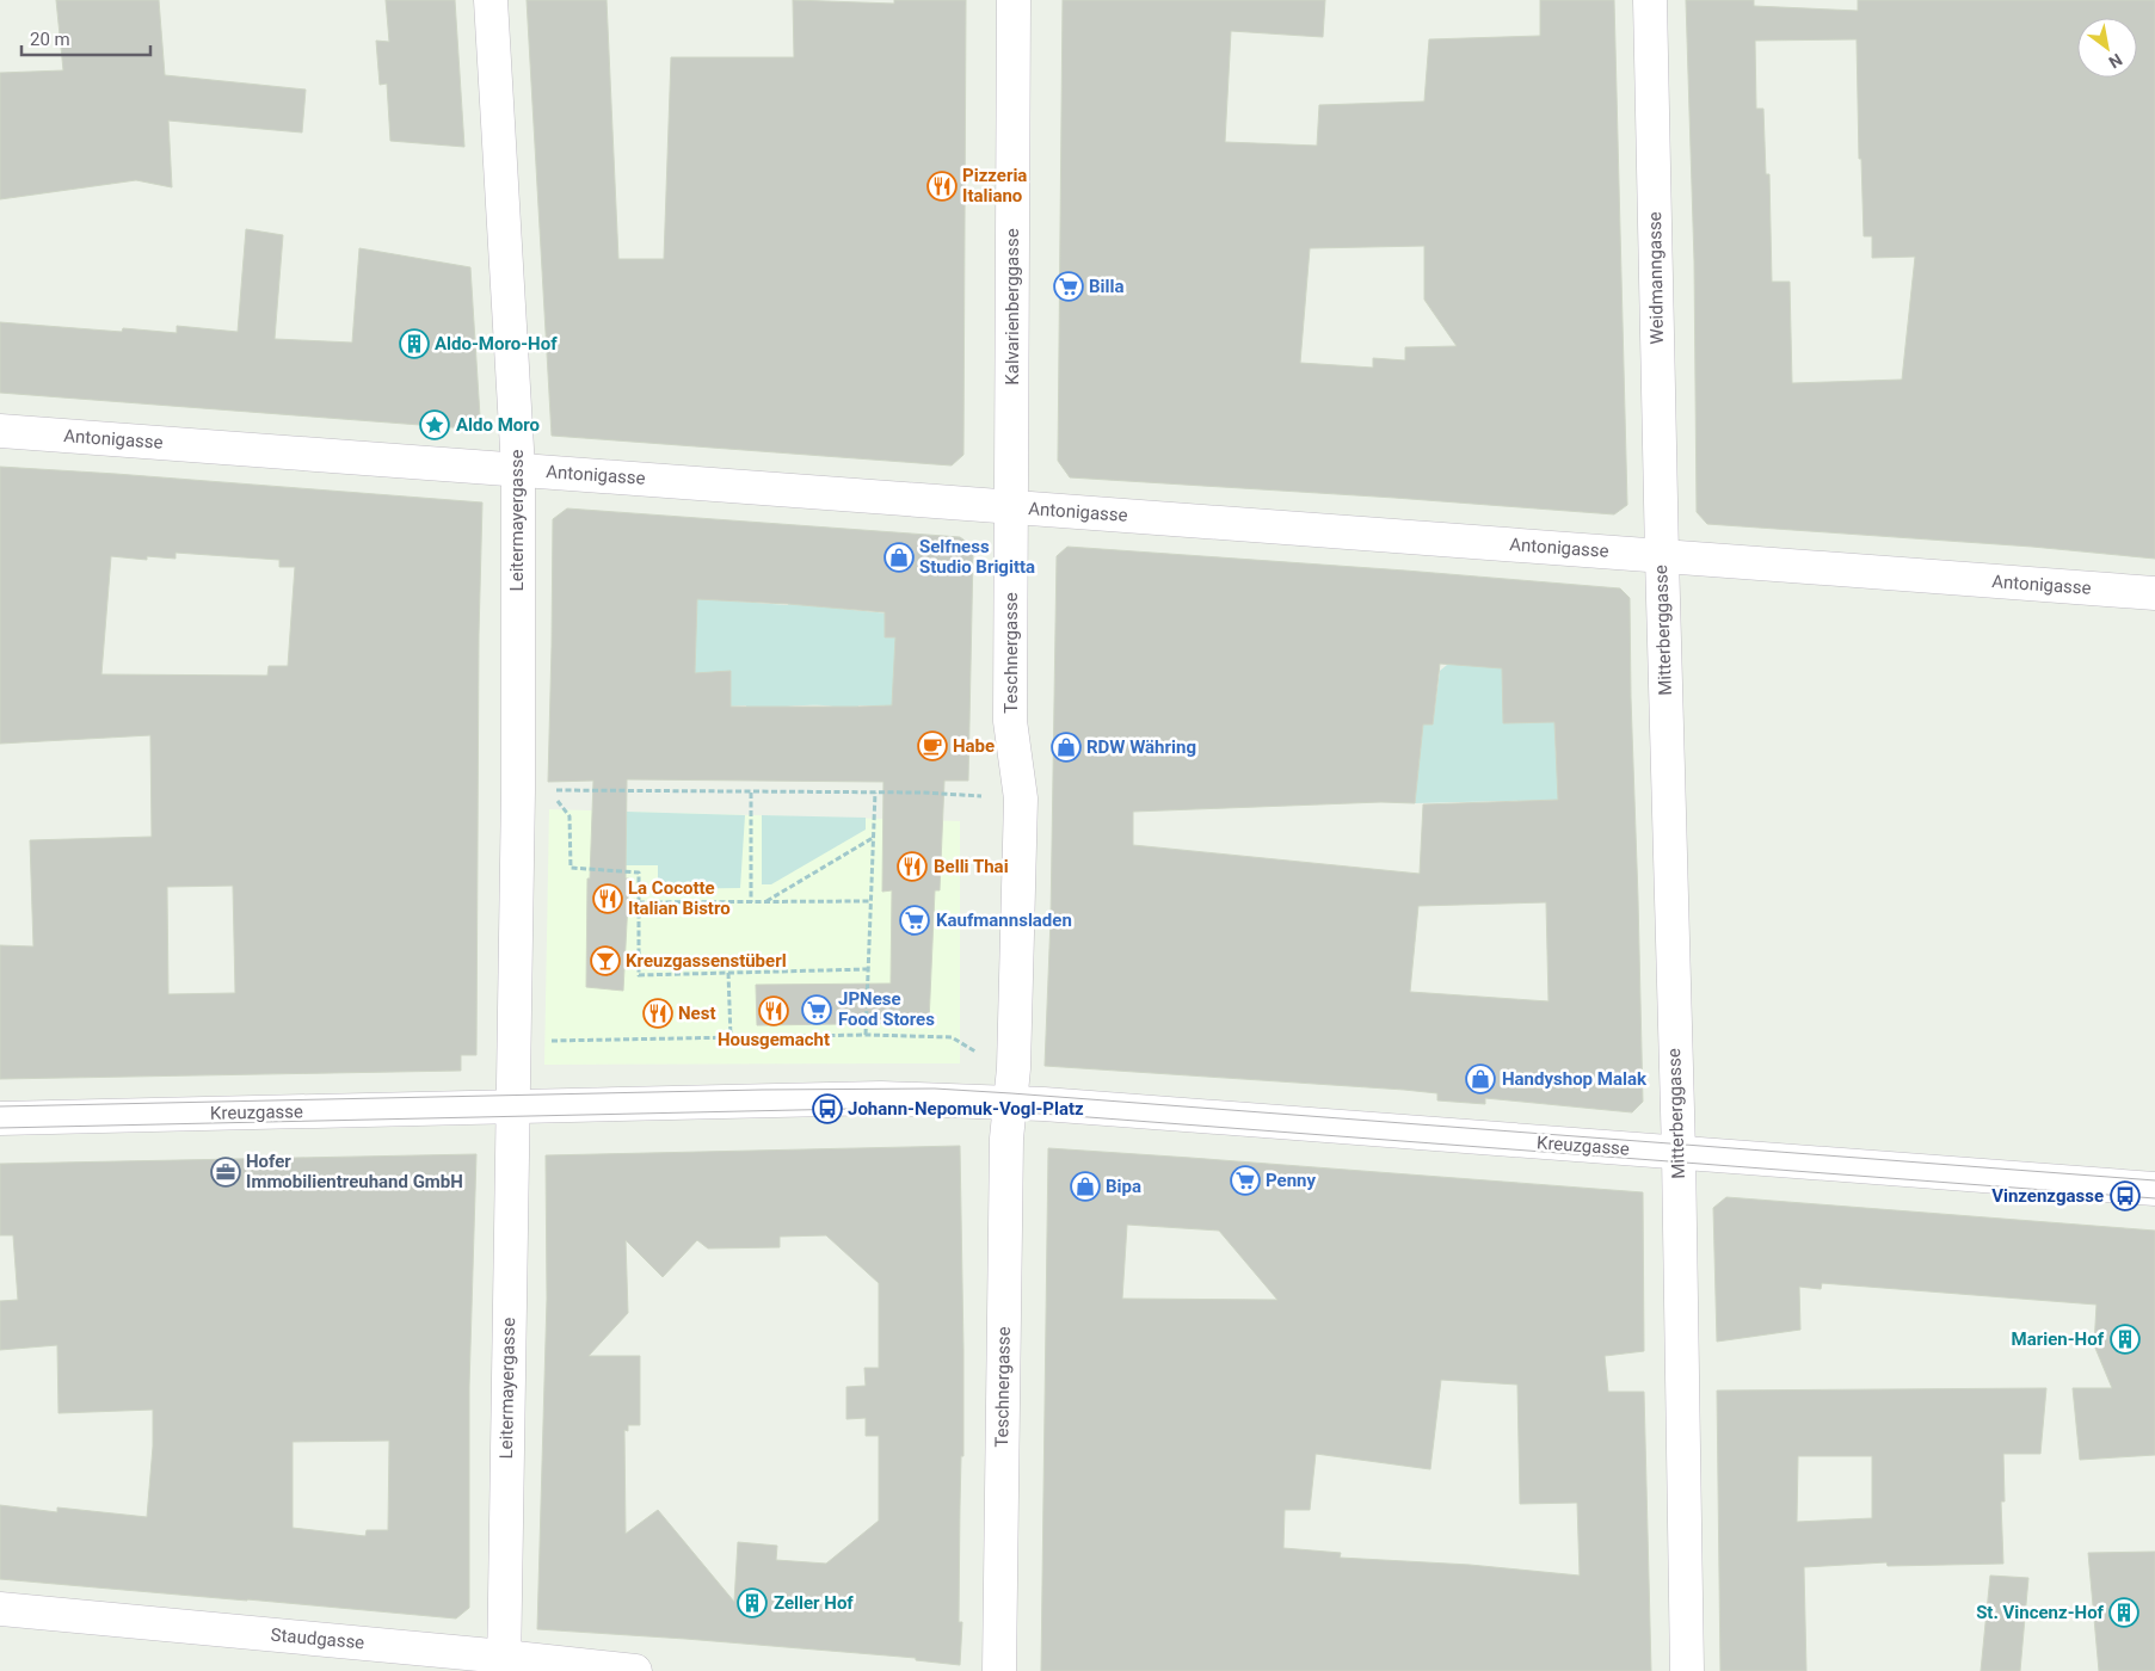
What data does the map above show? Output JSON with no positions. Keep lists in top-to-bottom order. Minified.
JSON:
{"streets":{"street":["Weidmanngasse","Kalvarienberggasse","Antonigasse","Leitermayergasse","Mitterberggasse","Teschnergasse","Kreuzgasse","Staudgasse"]},"crossings":[["Weidmanngasse","Antonigasse"],["Weidmanngasse","Mitterberggasse"],["Kalvarienberggasse","Antonigasse"],["Kalvarienberggasse","Teschnergasse"],["Antonigasse","Leitermayergasse"],["Antonigasse","Mitterberggasse"],["Antonigasse","Teschnergasse"],["Leitermayergasse","Kreuzgasse"],["Leitermayergasse","Staudgasse"],["Mitterberggasse","Kreuzgasse"],["Teschnergasse","Kreuzgasse"]],"places":{"restaurant":["Pizzeria Italiano","Belli Thai","La Cocotte Italian Bistro","Housgemacht","Nest"],"supermarket":["Billa","Kaufmannsladen","JPNese Food Stores","Penny"],"building":["Aldo-Moro-Hof","Marien-Hof","Zeller Hof","St. Vincenz-Hof"],"place":["Aldo Moro"],"shop":["Selfness Studio Brigitta","RDW Währing","Handyshop Malak","Bipa"],"cafe":["Habe"],"bar":["Kreuzgassenstüberl"],"bus stop":["Johann-Nepomuk-Vogl-Platz","Vinzenzgasse"],"office":["Hofer Immobilientreuhand GmbH"]},"scale_bar":"20 m","north":"bottom right"}
